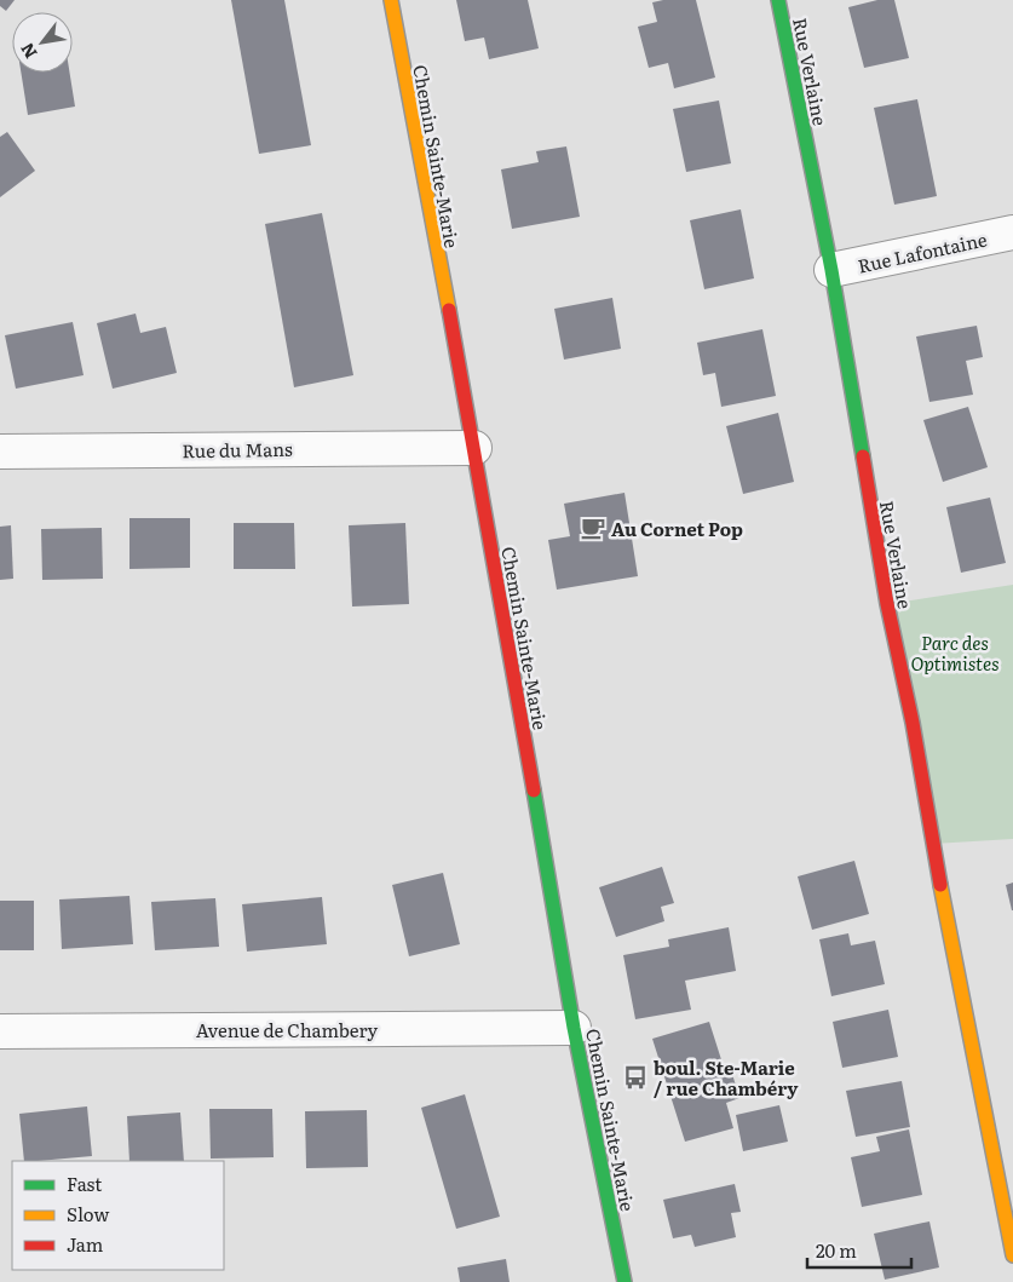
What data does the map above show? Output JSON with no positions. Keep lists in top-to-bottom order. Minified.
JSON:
{"streets":{"street":["Rue Verlaine","Chemin Sainte-Marie","Rue Lafontaine","Rue du Mans","Avenue de Chambery"]},"crossings":[["Rue Verlaine","Rue Lafontaine"],["Chemin Sainte-Marie","Rue du Mans"],["Chemin Sainte-Marie","Avenue de Chambery"]],"parks":["Parc des Optimistes"],"places":{"cafe":["Au Cornet Pop"],"bus stop":["boul. Ste-Marie / rue Chambéry"]},"legend":["Fast","Slow","Jam"],"scale_bar":"20 m","north":"bottom left"}
